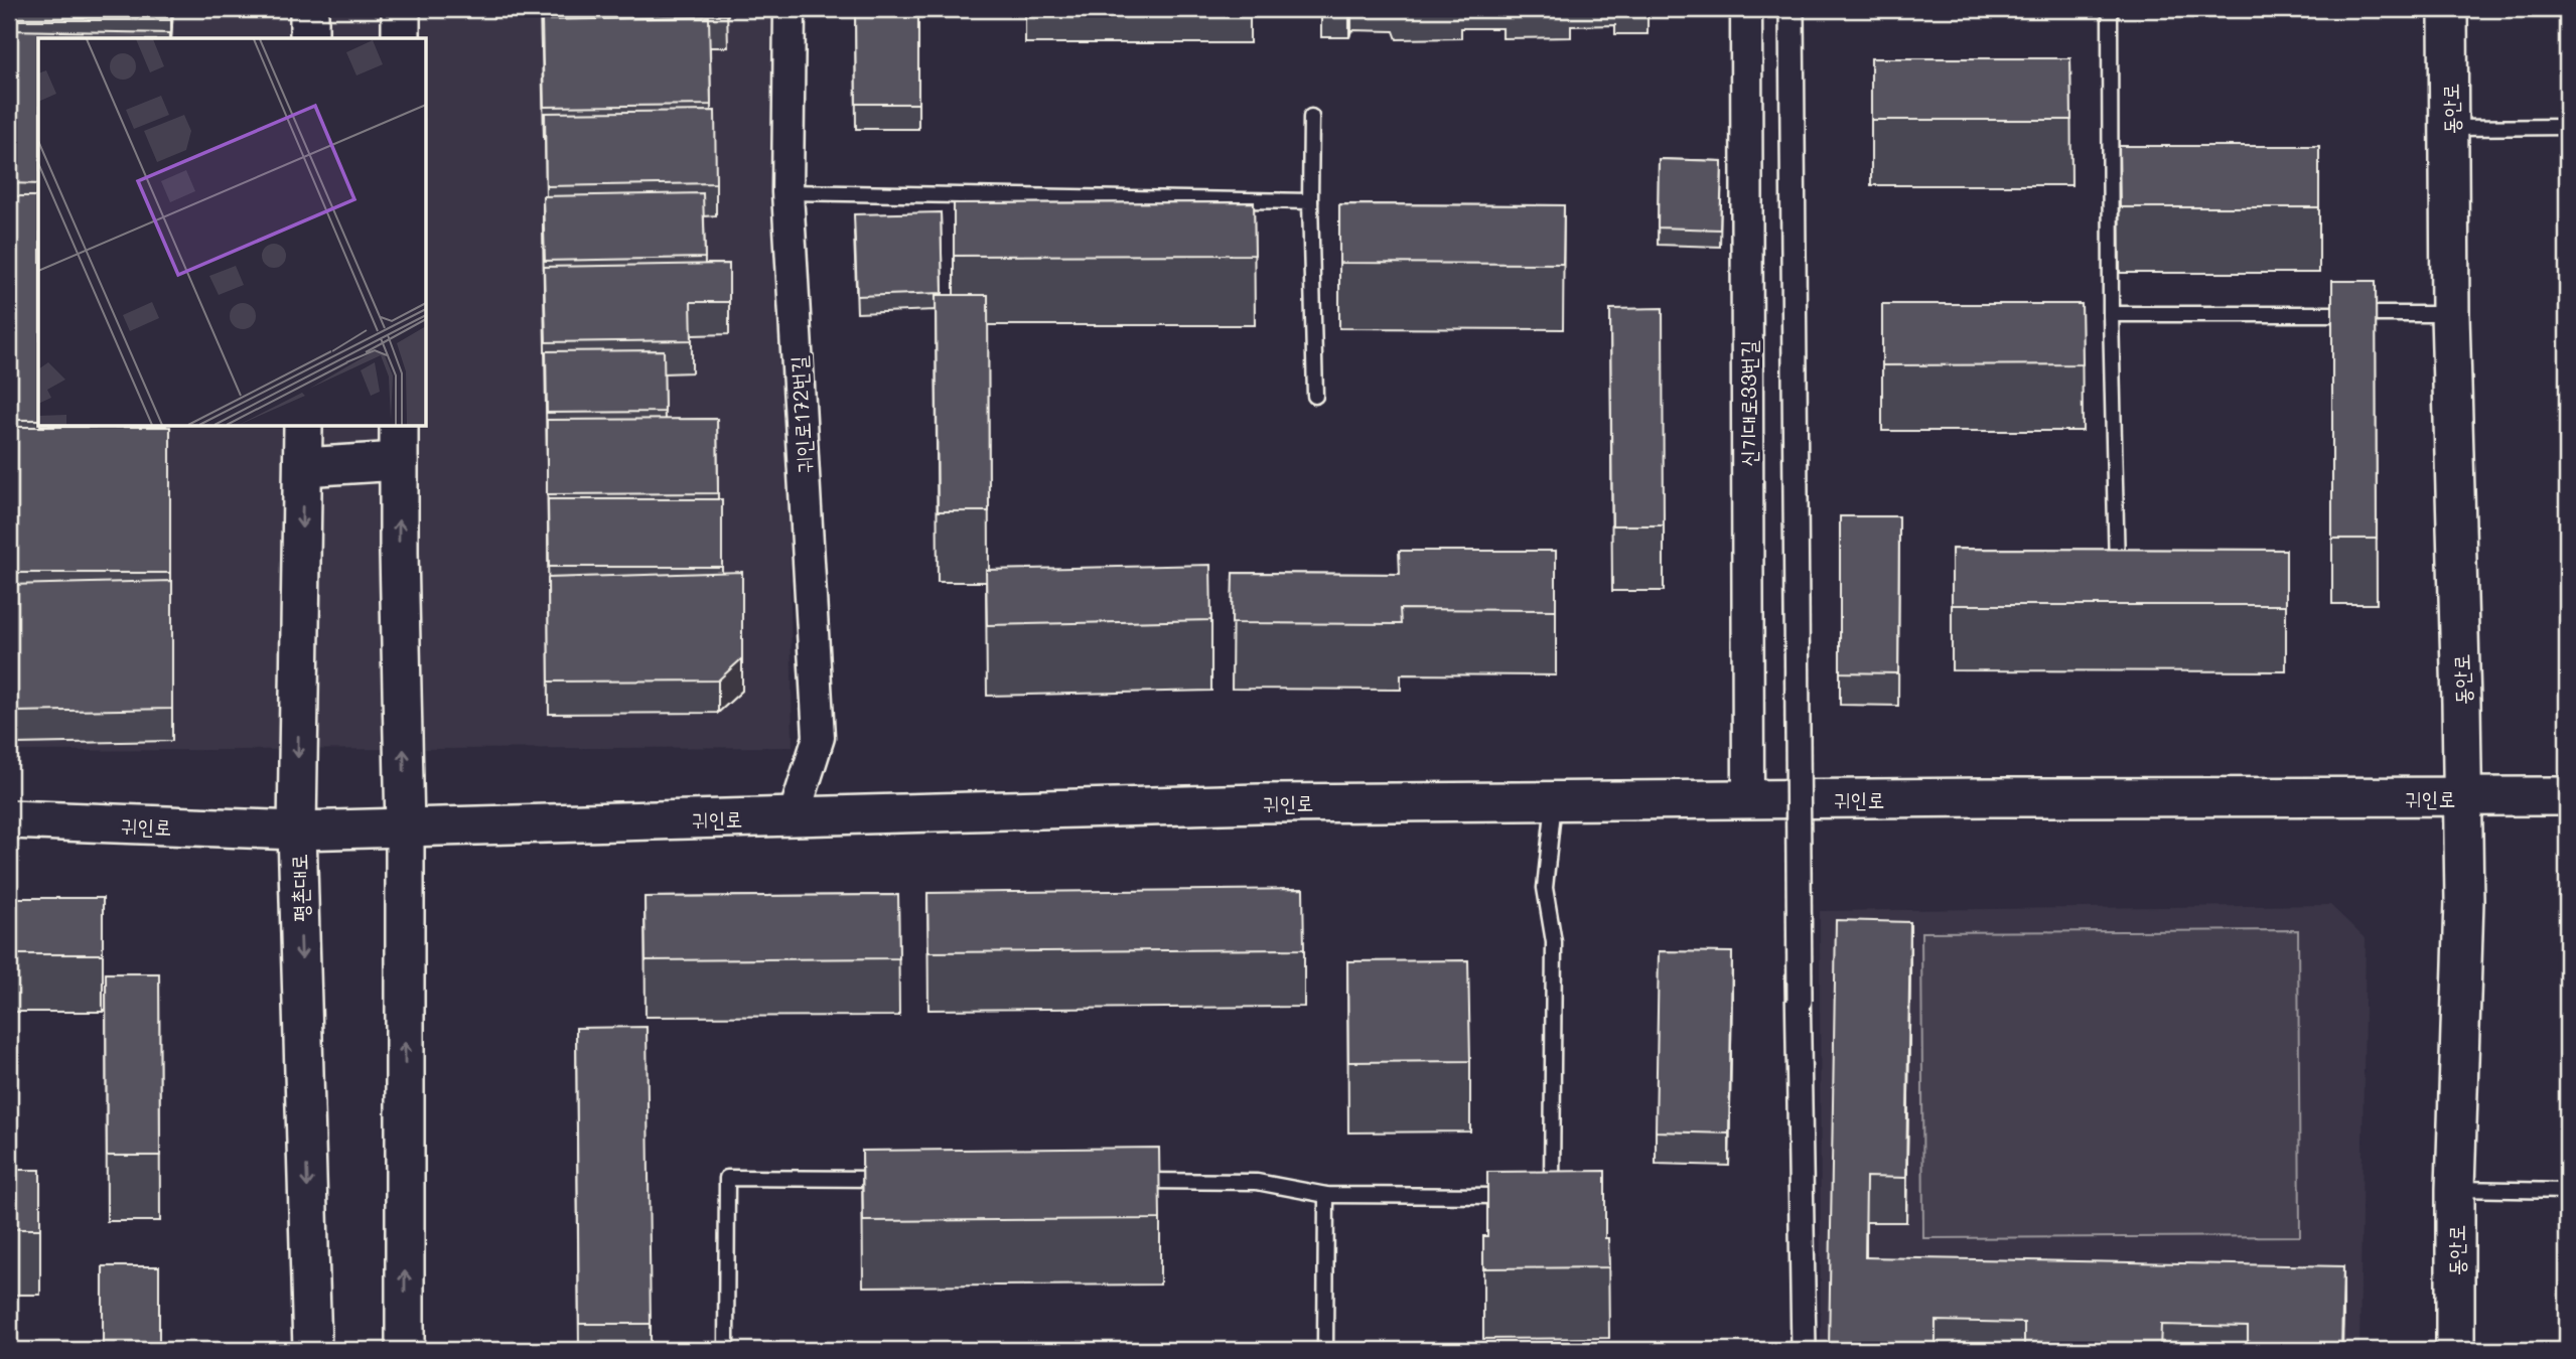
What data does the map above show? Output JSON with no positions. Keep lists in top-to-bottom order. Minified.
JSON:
{"streets":{"street":["동안로","신기대로33번길","귀인로172번길","귀인로","평촌대로"]},"crossings":[["동안로","귀인로"],["신기대로33번길","귀인로"],["귀인로172번길","귀인로"],["귀인로","평촌대로"]]}
